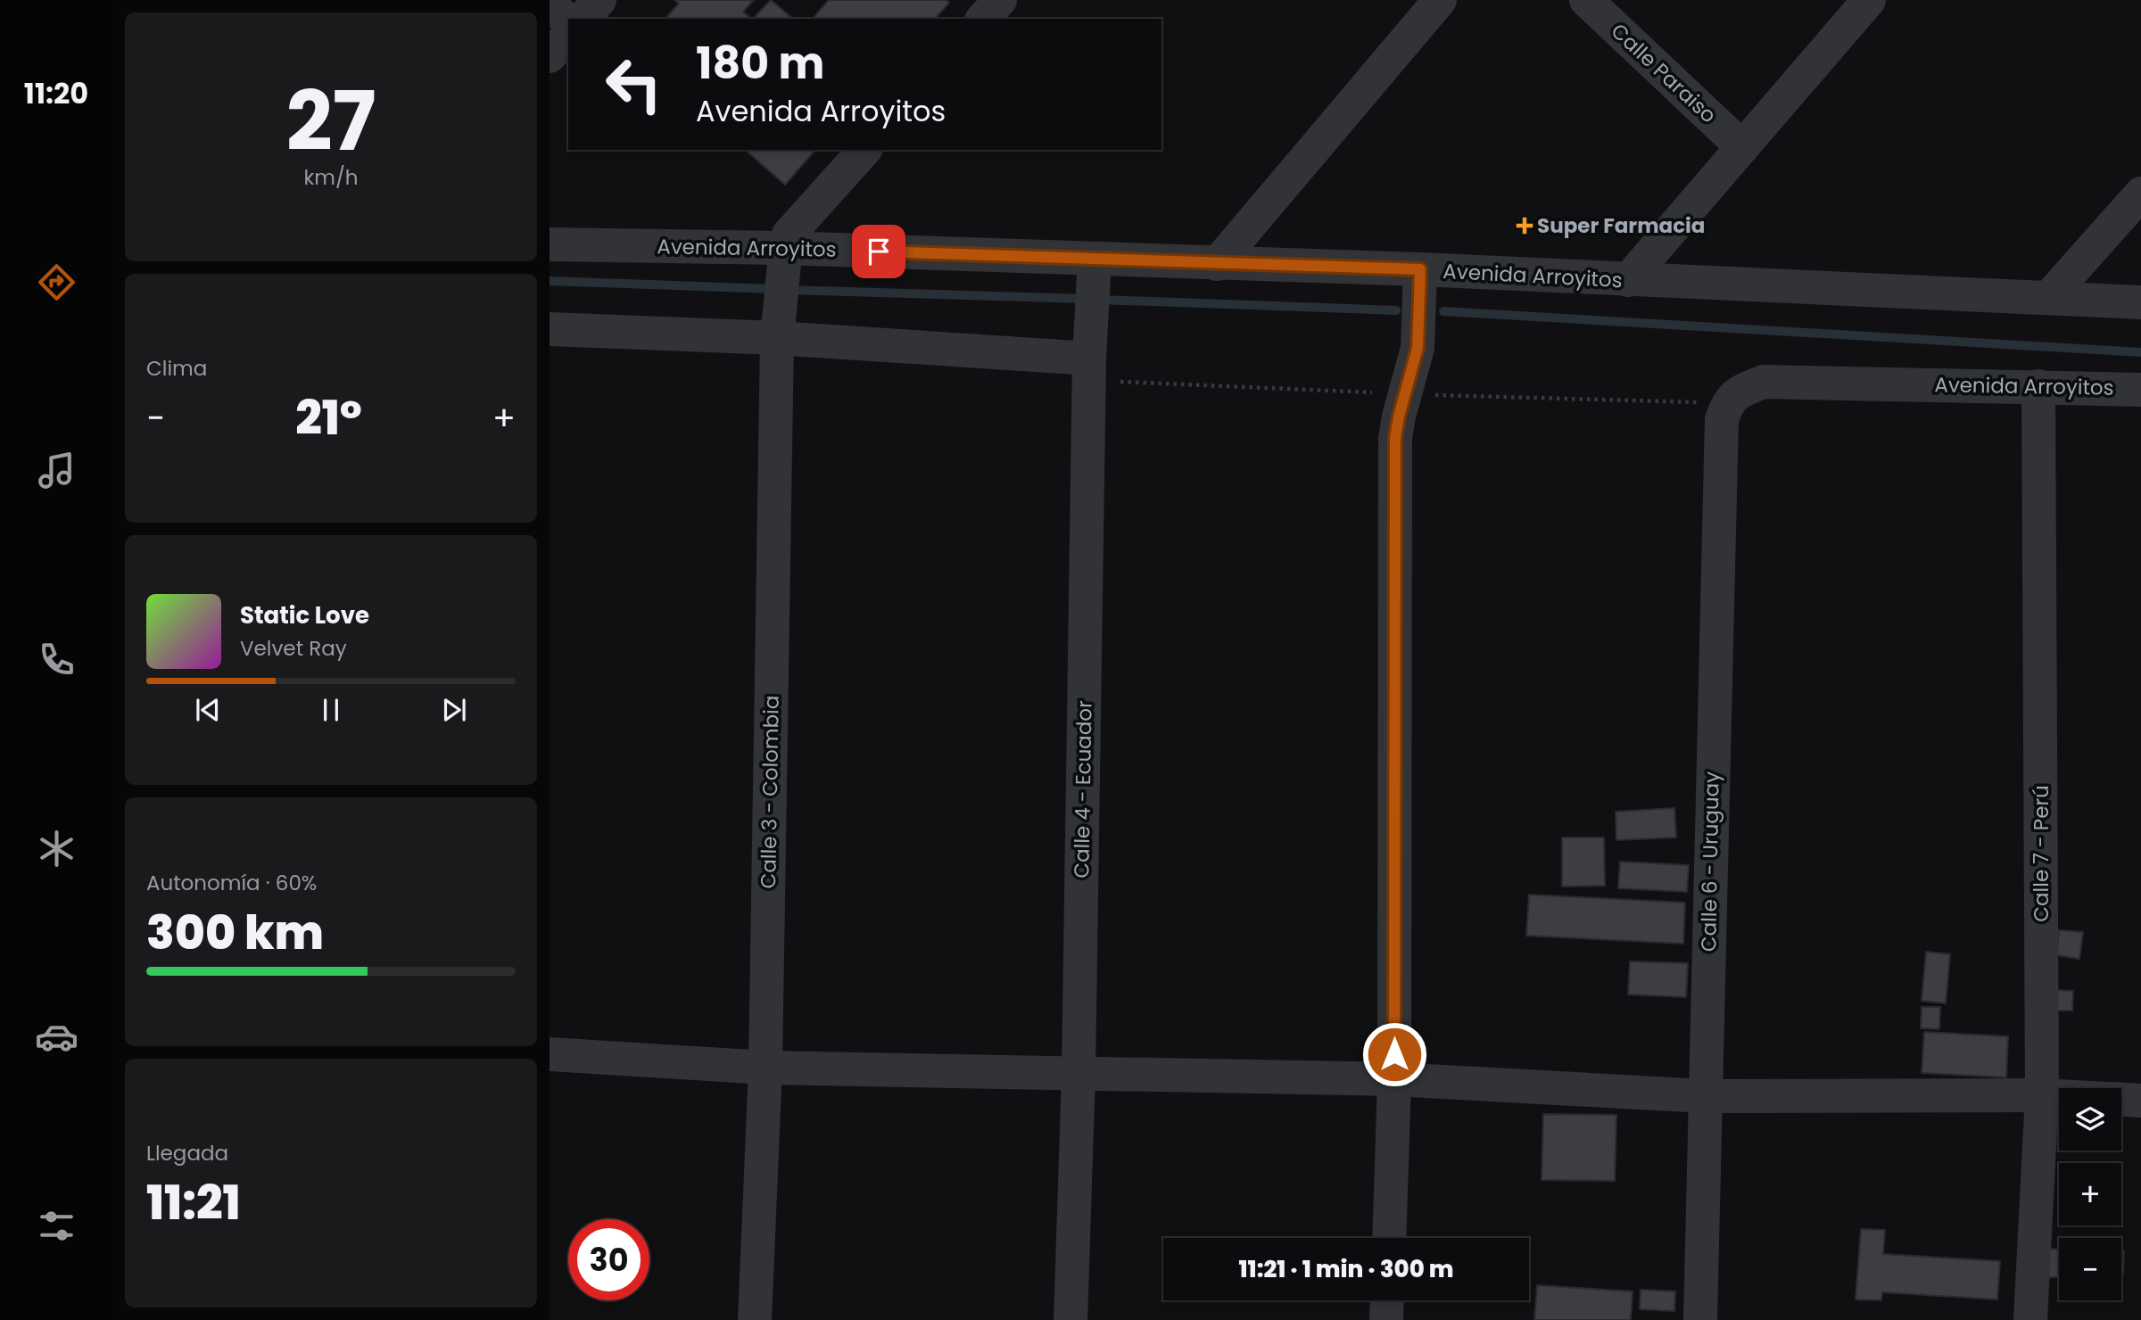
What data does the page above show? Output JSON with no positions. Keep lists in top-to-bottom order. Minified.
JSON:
{"streets":{"street":["Calle Paraiso","Avenida Arroyitos","Calle 4 - Ecuador","Calle 3 - Colombia","Calle 7 - Perú","Calle 6 - Uruguay"]},"crossings":[["Avenida Arroyitos","Calle 4 - Ecuador"],["Avenida Arroyitos","Calle 3 - Colombia"],["Avenida Arroyitos","Calle 7 - Perú"],["Avenida Arroyitos","Calle 6 - Uruguay"]],"places":{"health":["Super Farmacia"]},"page":{"tabs":"11:20","tile":[["27","km/h"],"Clima",["Autonomía · 60%","300 km"],["Llegada","11:21"]],"turn":["180 m","Avenida Arroyitos"],"heat":["−","21°","+"],"song":["Static Love","Velvet Ray"],"map_buttons":["+","−"],"limit":"30","trip":"11:21 · 1 min · 300 m"}}
